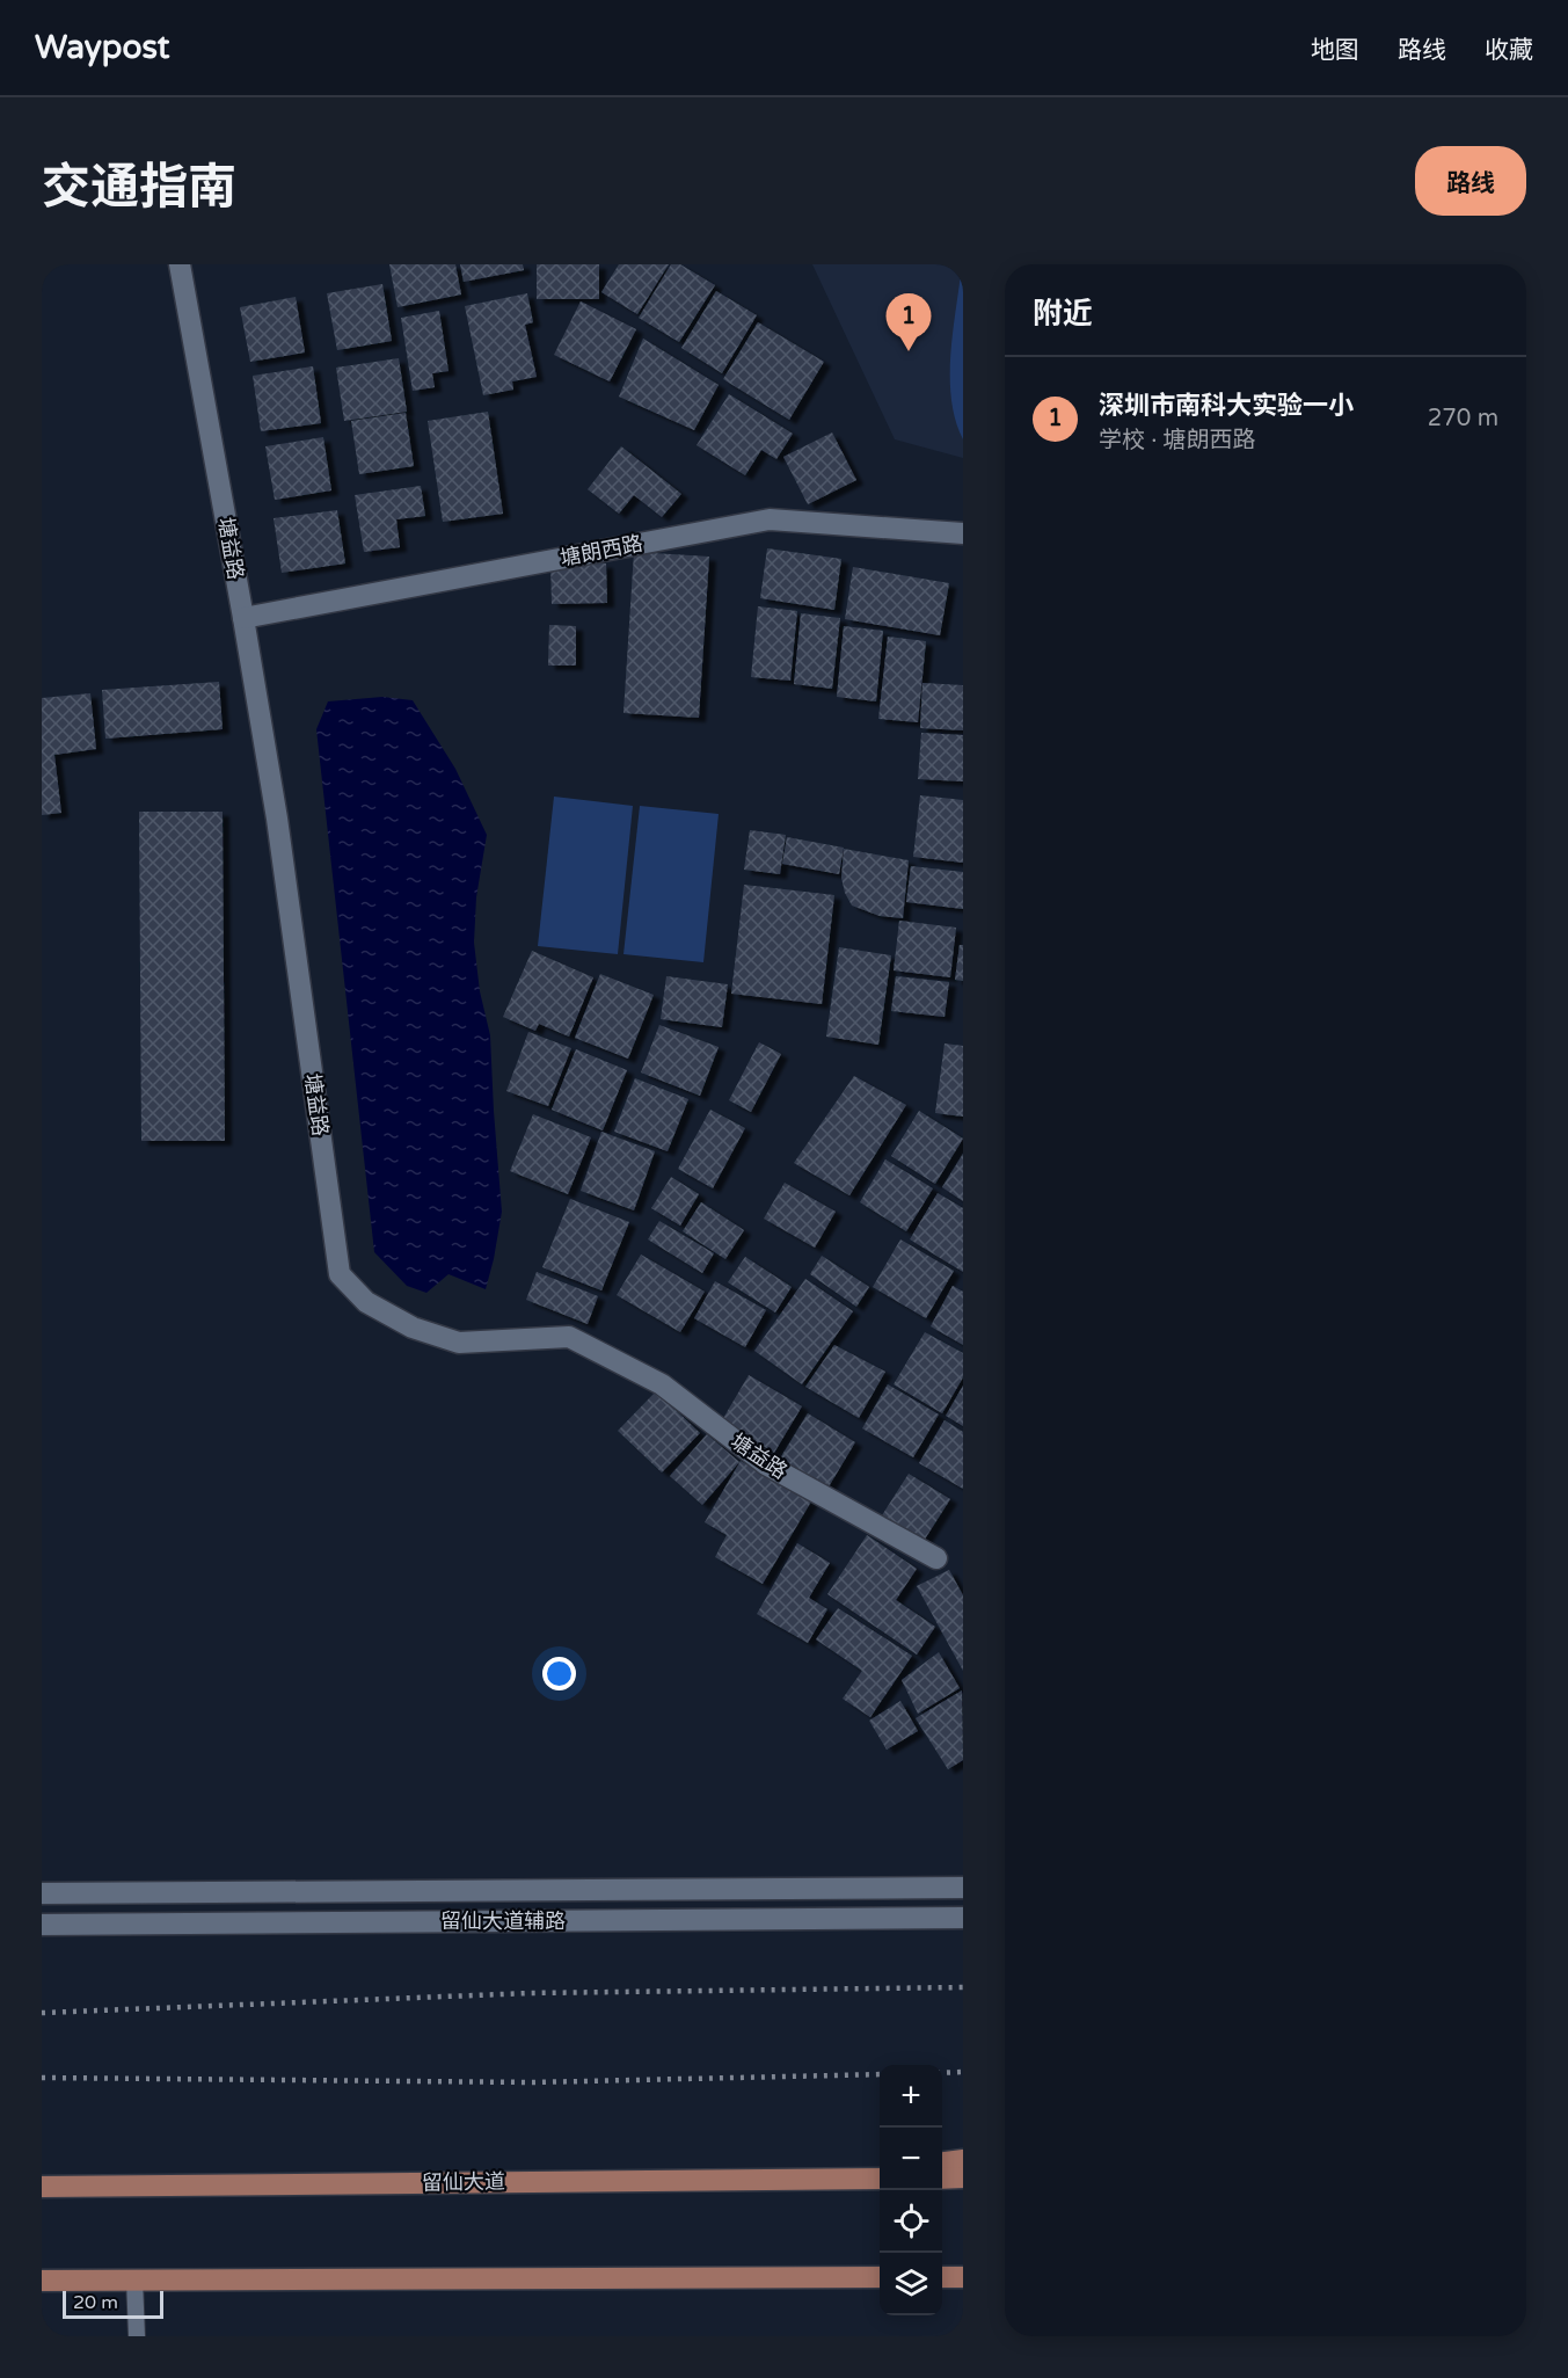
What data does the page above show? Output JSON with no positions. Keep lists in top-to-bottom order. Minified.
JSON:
{"streets":{"main road":["留仙大道"],"street":["塘益路","塘朗西路","留仙大道辅路"]},"crossings":[["塘益路","塘朗西路"]],"scale_bar":"20 m","page":{"header":"Waypost","nav":["地图","路线","收藏"],"title":"交通指南","buttons":"路线","heading":"附近","pins":"1","list":[{"mark":"1","name":"深圳市南科大实验一小","note":"学校 · 塘朗西路","value":"270 m"}],"map_buttons":["+","−"],"scale":"20 m"}}
